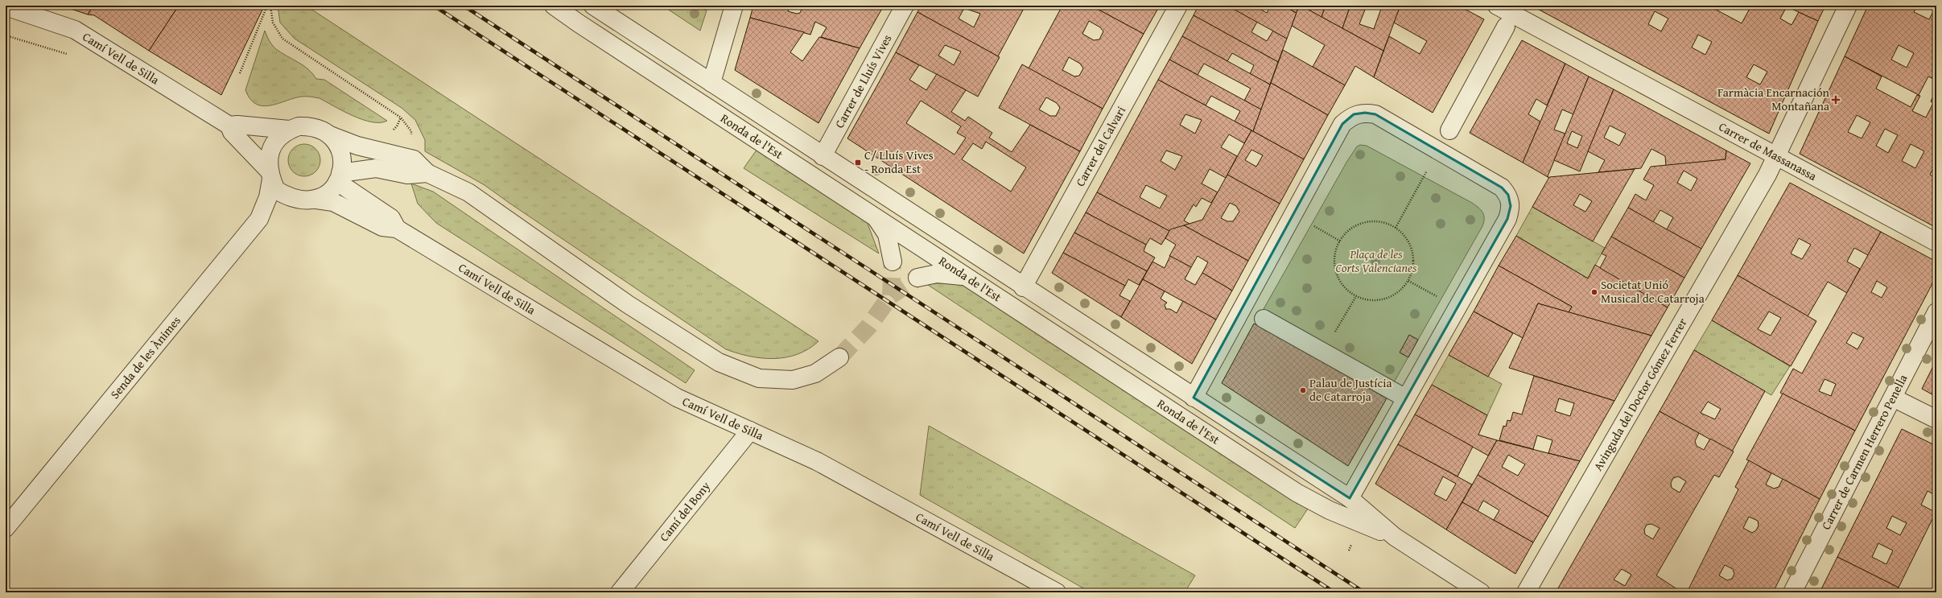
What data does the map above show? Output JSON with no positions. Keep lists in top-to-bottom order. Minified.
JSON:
{"streets":{"street":["Camí Vell de Silla","Carrer de Lluís Vives","Ronda de l'Est","Carrer del Calvari","Carrer de Massanassa","Senda de les Ànimes","Avinguda del Doctor Gómez Ferrer","Carrer de Carmen Herrero Penella","Camí del Bony"]},"crossings":[["Camí Vell de Silla","Senda de les Ànimes"],["Camí Vell de Silla","Camí del Bony"],["Carrer de Lluís Vives","Ronda de l'Est"],["Ronda de l'Est","Carrer del Calvari"],["Carrer de Massanassa","Avinguda del Doctor Gómez Ferrer"]],"parks":["Plaça de les Corts Valencianes"],"places":{"health":["Farmàcia Encarnación Montañana"],"transit":["C/ Lluís Vives - Ronda Est"],"other":["Societat Unió Musical de Catarroja","Palau de Justícia de Catarroja"]}}
